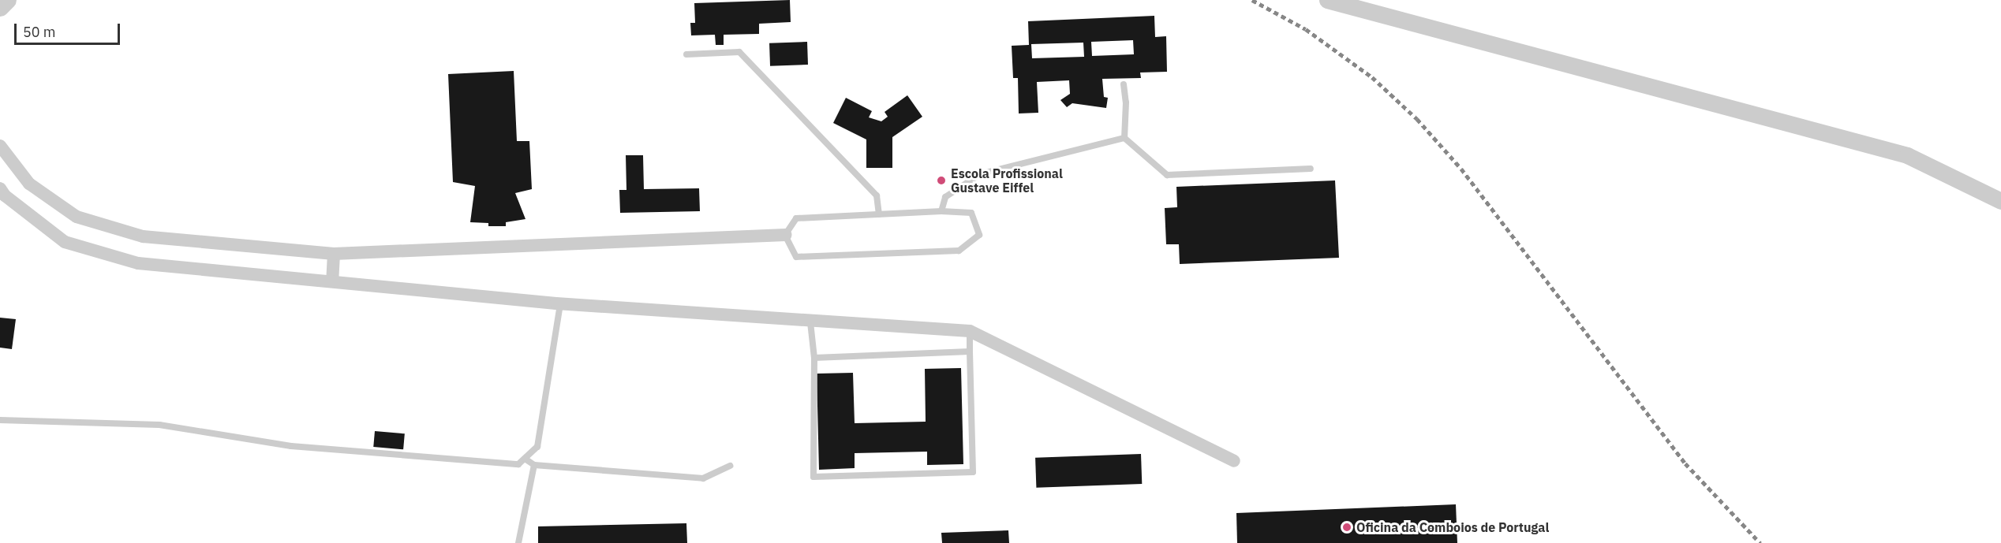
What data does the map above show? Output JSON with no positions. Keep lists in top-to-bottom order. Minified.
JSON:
{"places":["Escola Profissional Gustave Eiffel","Oficina da Comboios de Portugal"],"scale_bar":"50 m"}
